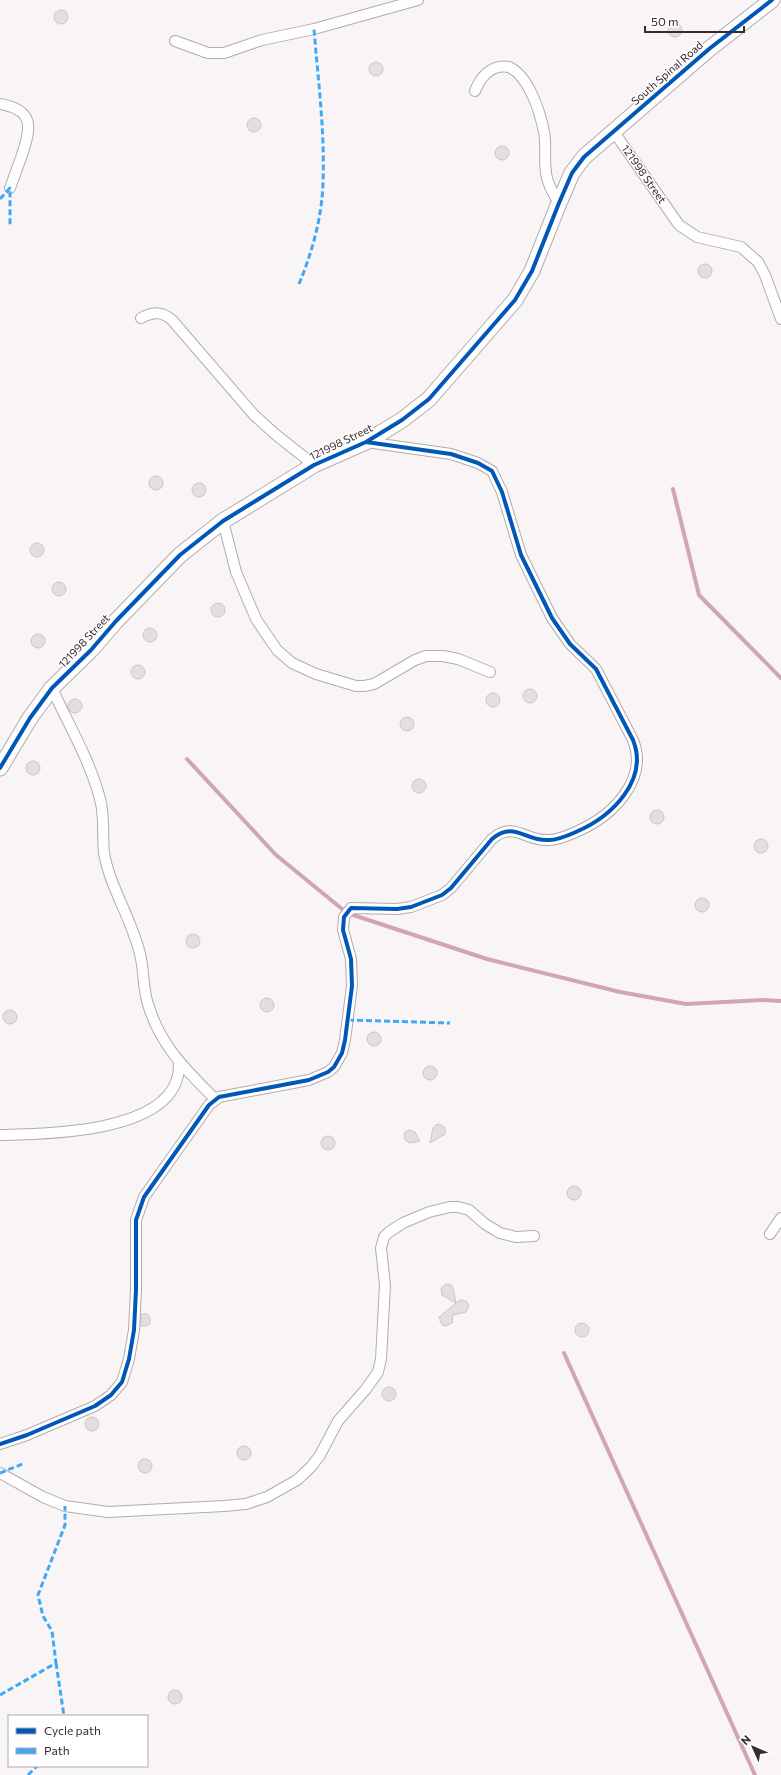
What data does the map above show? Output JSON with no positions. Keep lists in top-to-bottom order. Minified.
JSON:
{"streets":{"street":["South Spinal Road","121998 Street"]},"crossings":[["South Spinal Road","121998 Street"]],"legend":["Cycle path","Path"],"scale_bar":"50 m","north":"top left"}
